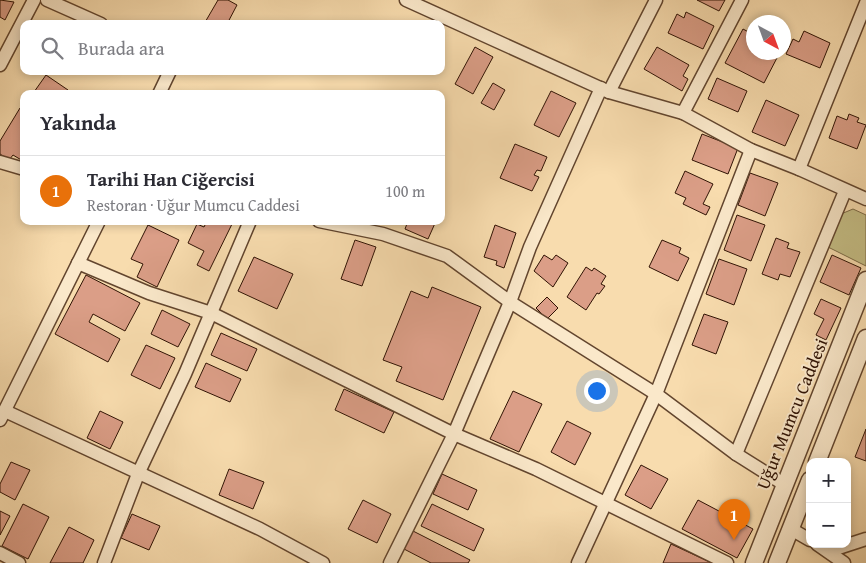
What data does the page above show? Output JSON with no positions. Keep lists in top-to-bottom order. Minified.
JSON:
{"streets":{"street":["Uğur Mumcu Caddesi"]},"north":"bottom right","page":{"search":"Burada ara","heading":"Yakında","list":[{"mark":"1","name":"Tarihi Han Ciğercisi","note":"Restoran · Uğur Mumcu Caddesi","value":"100 m"}],"map_buttons":["+","−"],"pins":"1"}}
